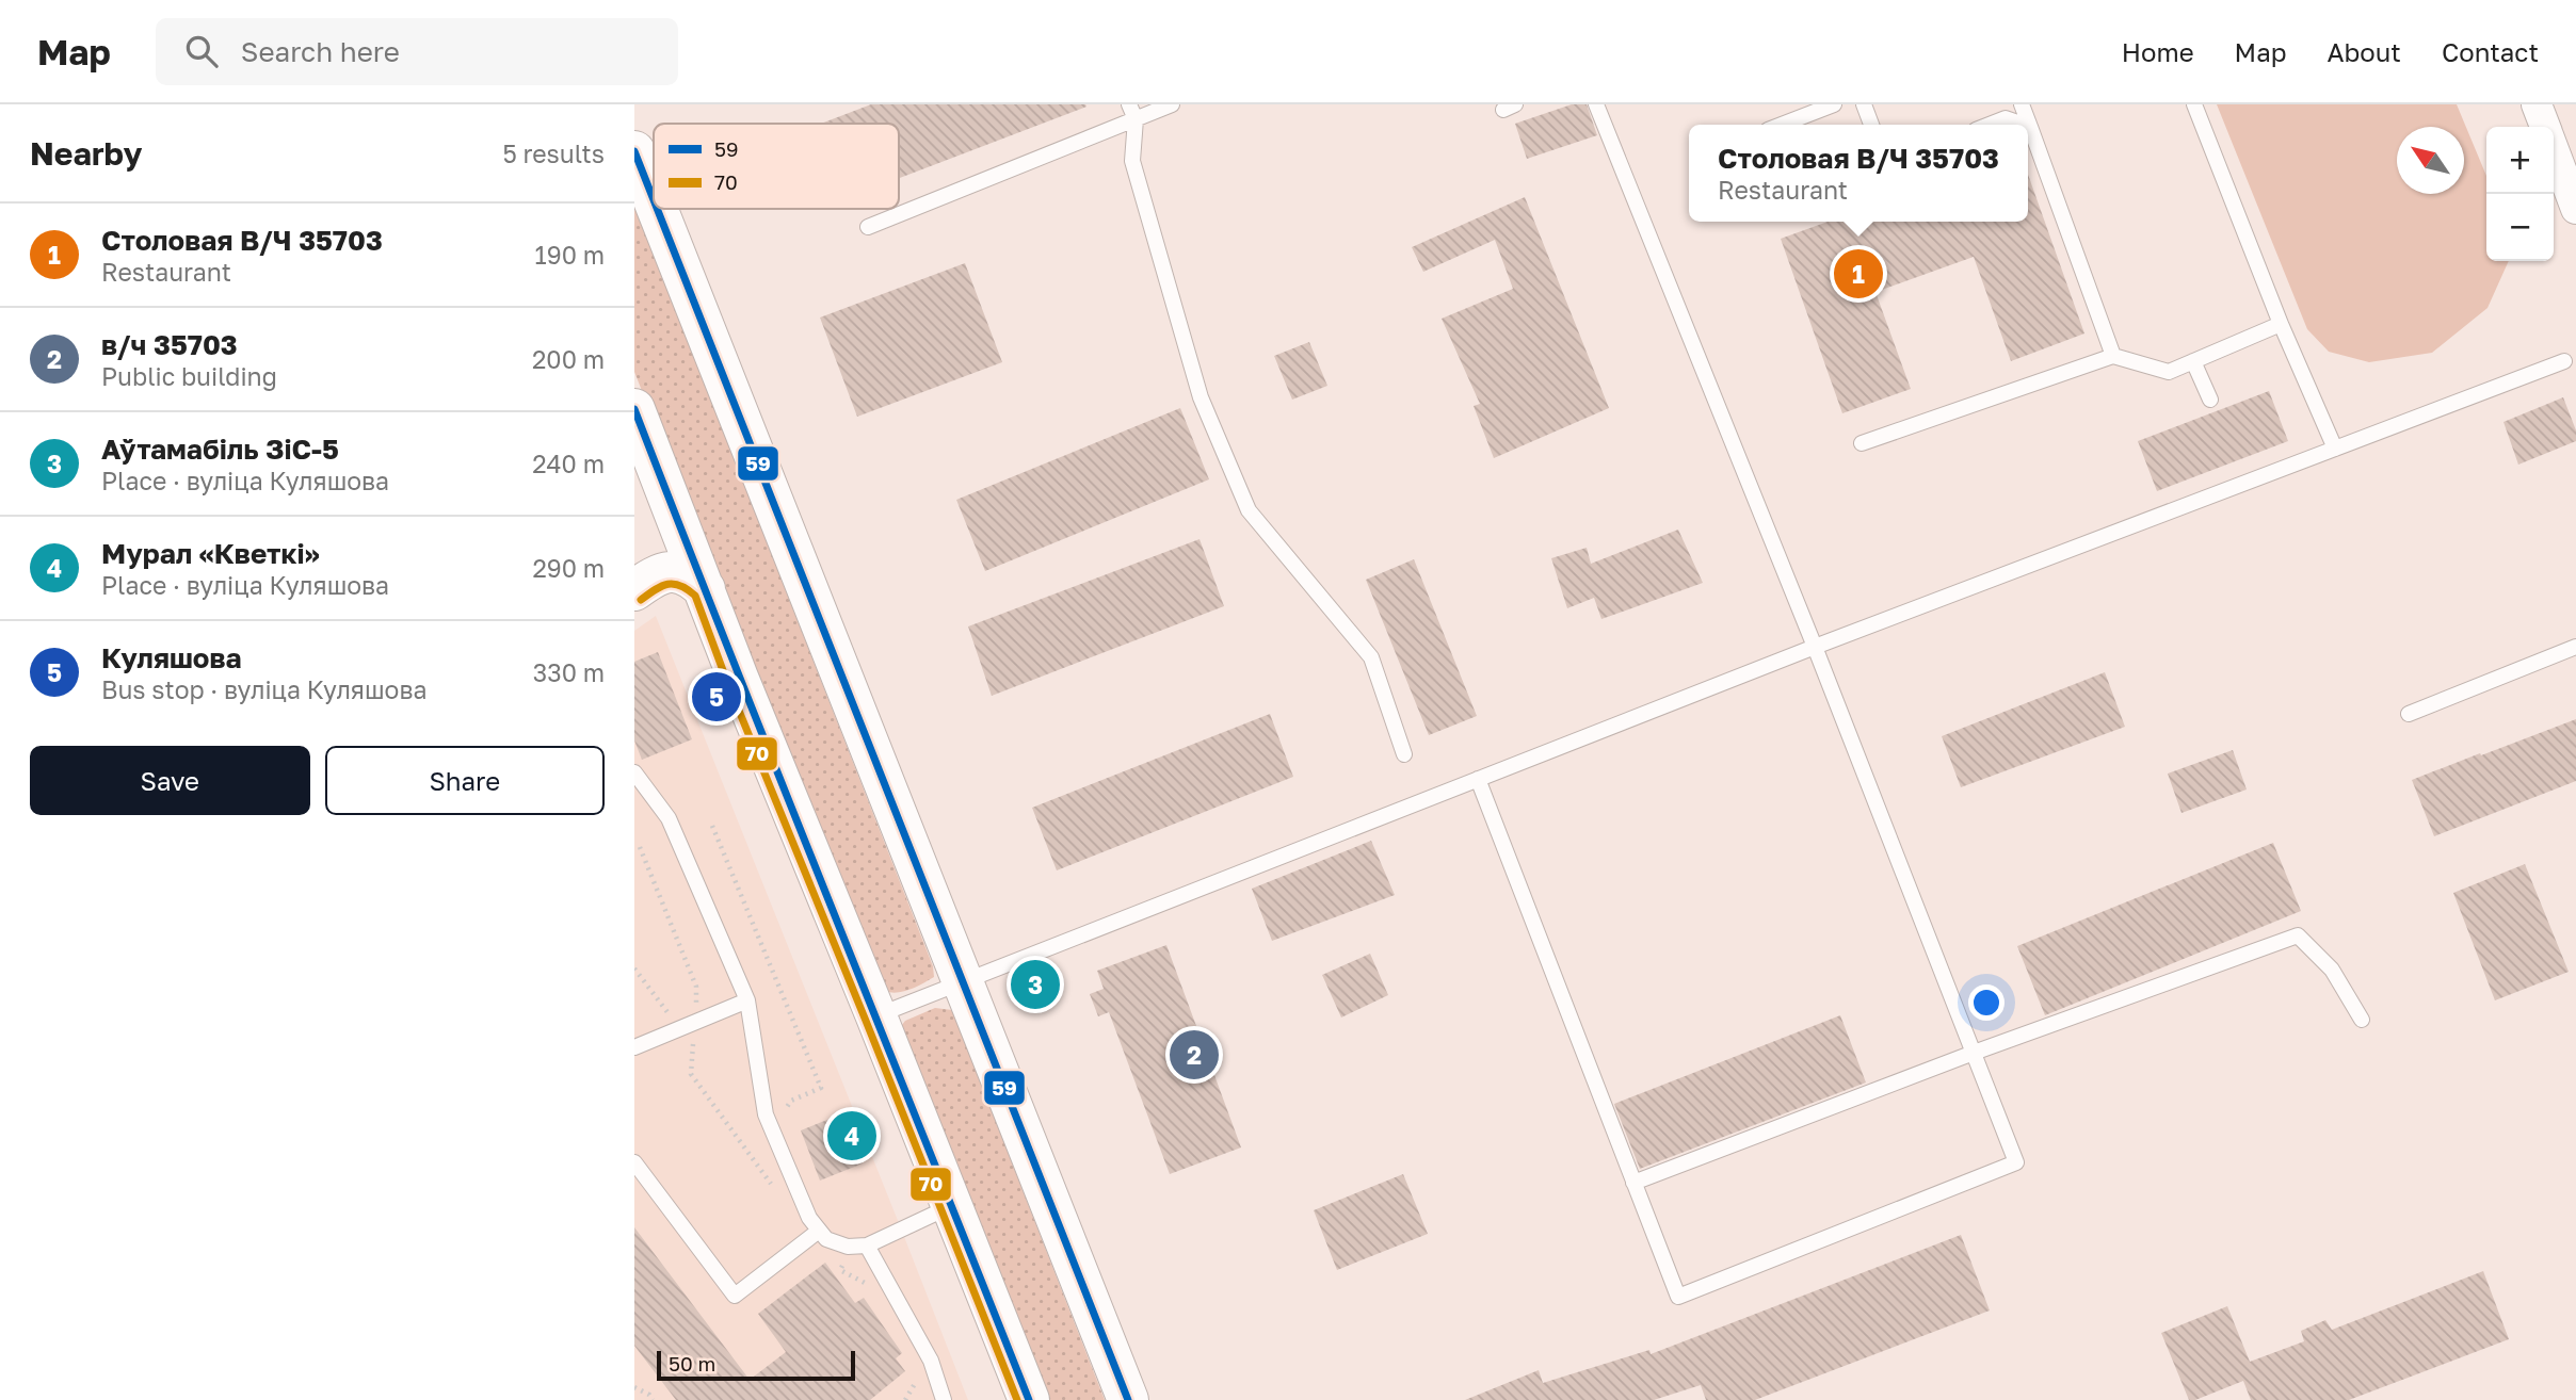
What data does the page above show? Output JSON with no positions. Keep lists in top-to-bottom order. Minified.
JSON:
{"lines":["transit line 59","transit line 70"],"legend":["59","70"],"scale_bar":"50 m","north":"top left","page":{"header":"Map","search":"Search here","nav":["Home","Map","About","Contact"],"heading":["Nearby","5 results"],"popup":["Столовая В/Ч 35703","Restaurant"],"map_buttons":["+","−"],"list":[{"mark":"1","name":"Столовая В/Ч 35703","note":"Restaurant","value":"190 m"},{"mark":"2","name":"в/ч 35703","note":"Public building","value":"200 m"},{"mark":"3","name":"Аўтамабіль ЗіС-5","note":"Place · вуліца Куляшова","value":"240 m"},{"mark":"4","name":"Мурал «Кветкі»","note":"Place · вуліца Куляшова","value":"290 m"},{"mark":"5","name":"Куляшова","note":"Bus stop · вуліца Куляшова","value":"330 m"}],"pins":["1","5","3","2","4"],"buttons":["Save","Share"],"scale":"50 m"}}
